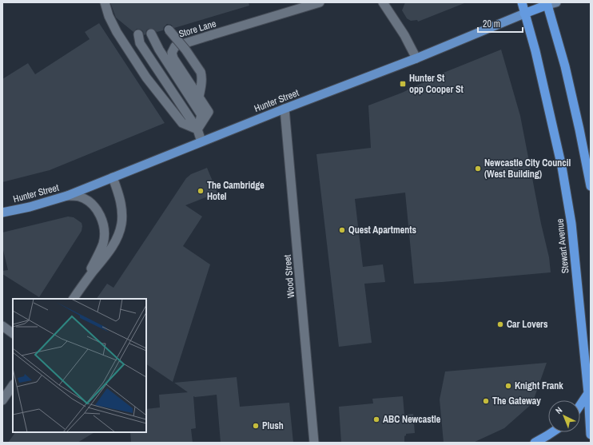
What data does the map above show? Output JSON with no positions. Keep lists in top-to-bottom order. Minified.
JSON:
{"streets":{"highway":["Hunter Street","Stewart Avenue"],"street":["Store Lane","Wood Street"]},"crossings":[["Hunter Street","Stewart Avenue"],["Hunter Street","Wood Street"]],"places":{"transit":["Hunter St opp Cooper St"],"other":["Newcastle City Council (West Building)","The Cambridge Hotel","Quest Apartments","Car Lovers","Knight Frank","The Gateway","ABC Newcastle","Plush"]},"scale_bar":"20 m","north":"top left"}
